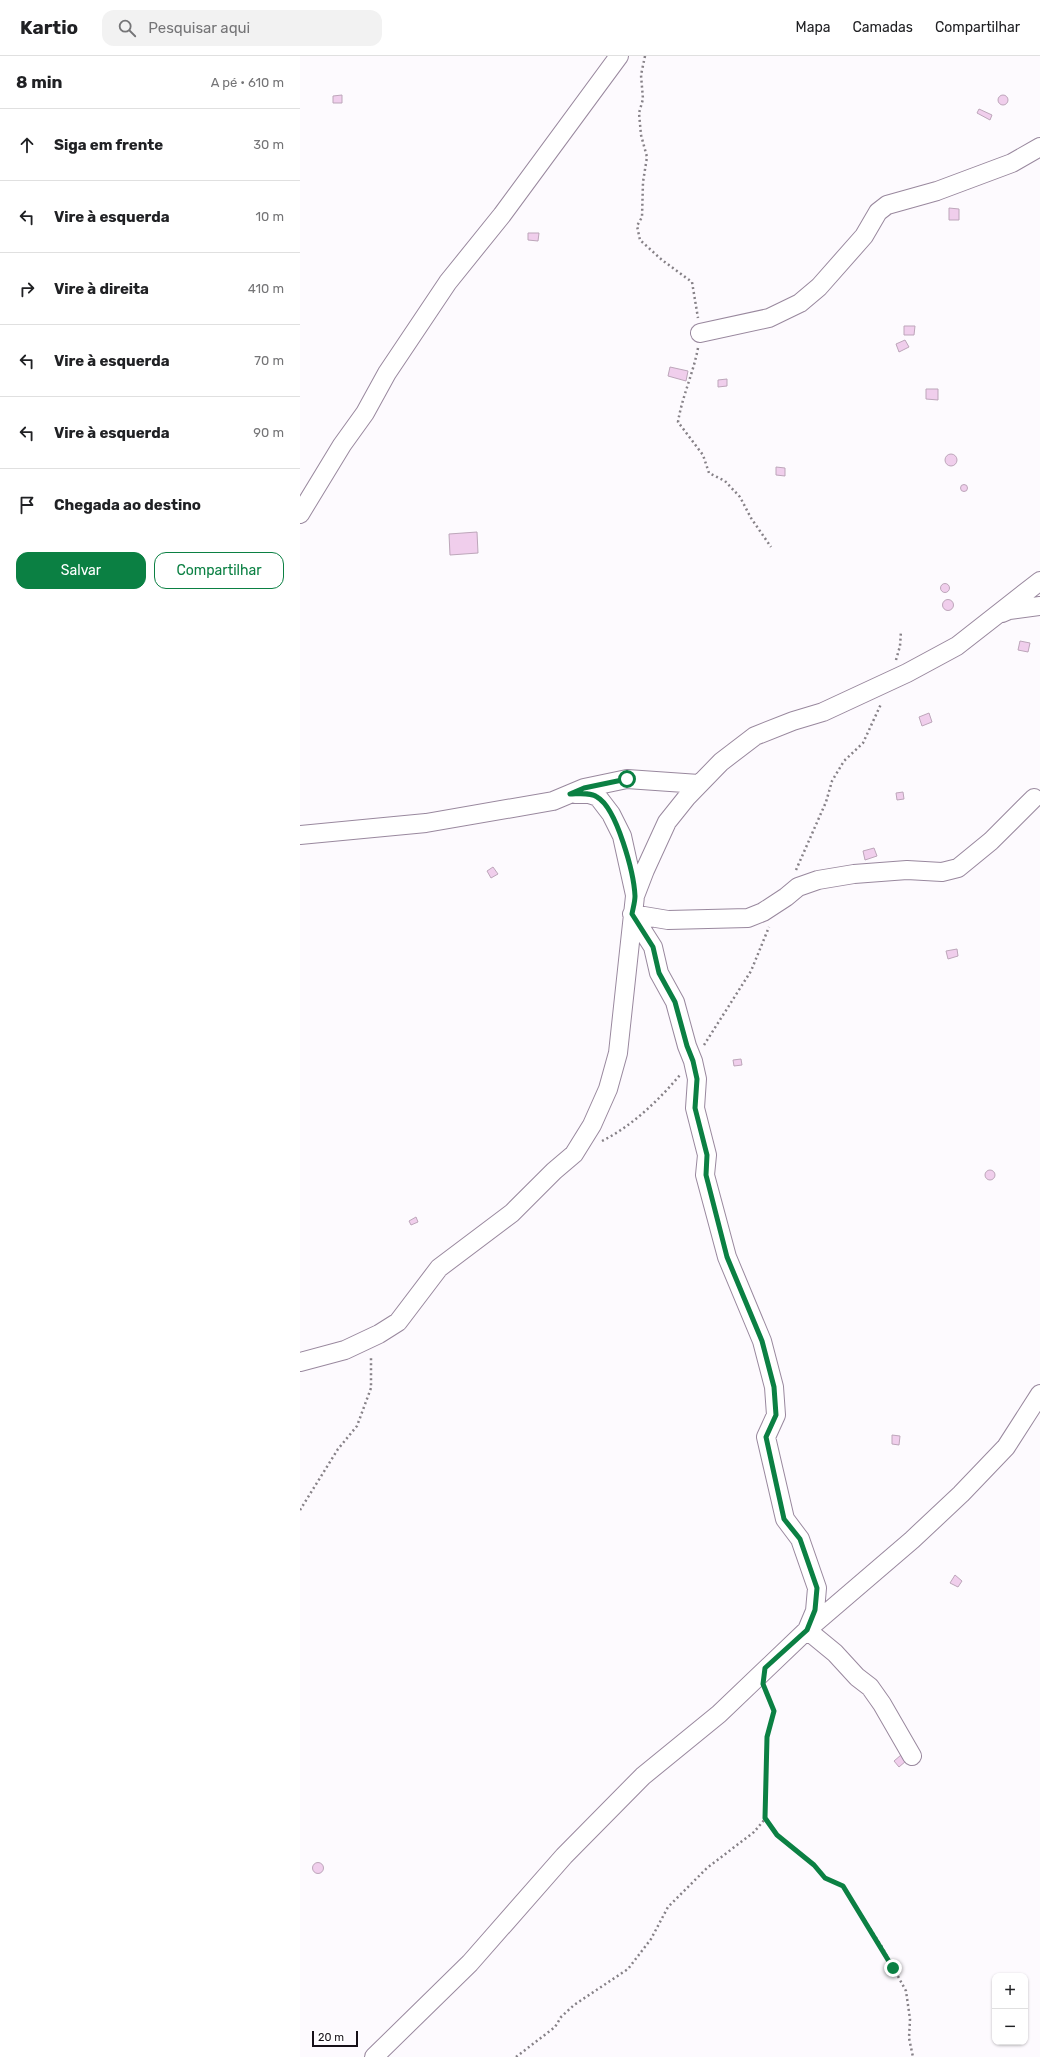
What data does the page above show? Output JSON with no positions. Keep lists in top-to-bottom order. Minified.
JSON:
{"scale_bar":"20 m","page":{"header":"Kartio","search":"Pesquisar aqui","nav":["Mapa","Camadas","Compartilhar"],"heading":["8 min","A pé · 610 m"],"list":[["Siga em frente","30 m"],["Vire à esquerda","10 m"],["Vire à direita","410 m"],["Vire à esquerda","70 m"],["Vire à esquerda","90 m"],"Chegada ao destino"],"buttons":["Salvar","Compartilhar"],"map_buttons":["+","−"],"scale":"20 m"}}
